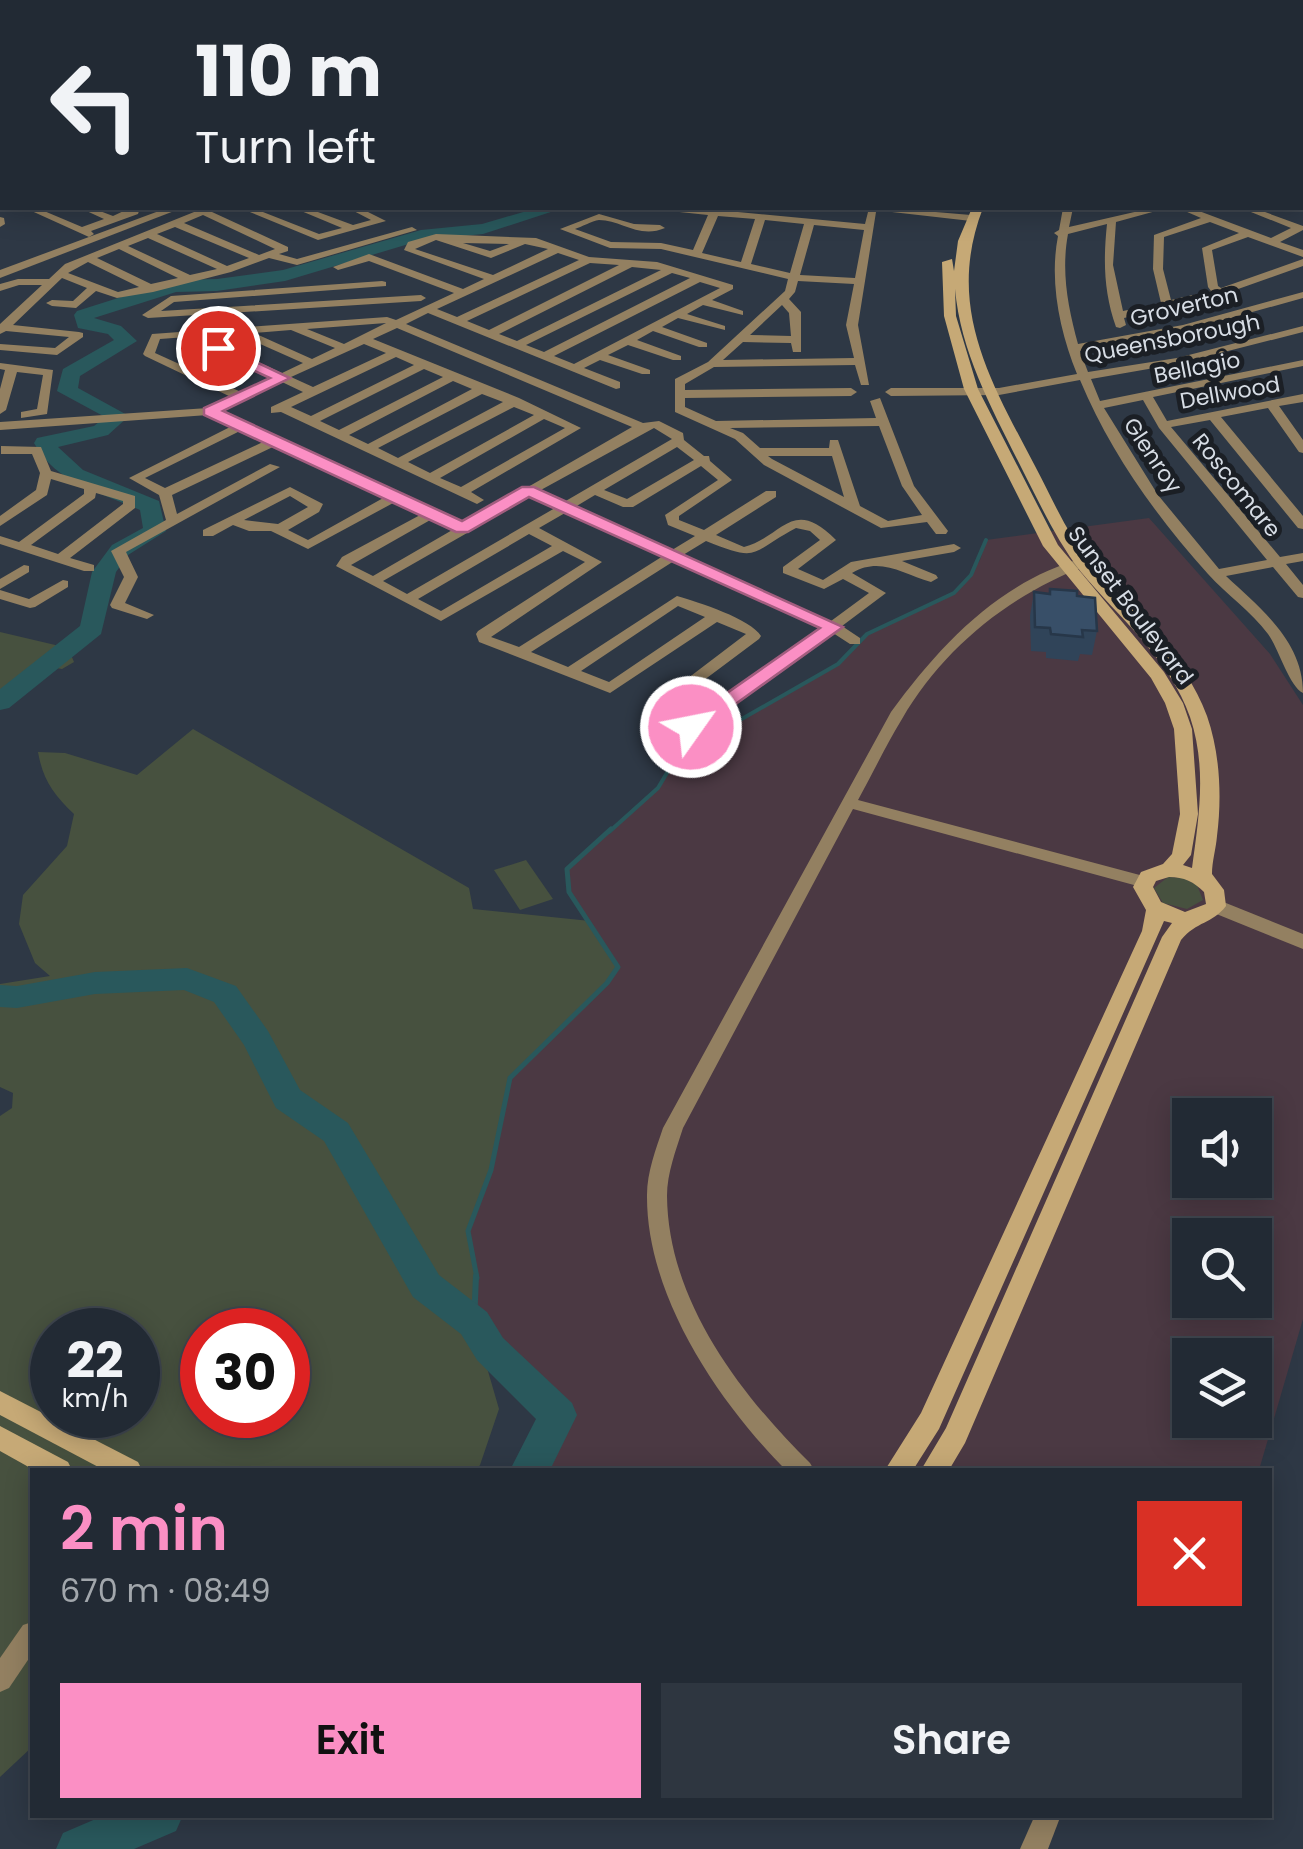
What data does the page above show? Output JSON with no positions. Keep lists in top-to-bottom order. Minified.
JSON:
{"streets":{"main road":["Sunset Boulevard"],"street":["Groverton","Queensborough","Bellagio","Dellwood","Glenroy","Roscomare"]},"crossings":[["Groverton","Glenroy"],["Queensborough","Glenroy"],["Queensborough","Sunset Boulevard"],["Bellagio","Glenroy"],["Bellagio","Roscomare"],["Dellwood","Roscomare"]],"page":{"turn":["110 m","Turn left"],"speed":"22 km/h","limit":"30","heading":["2 min","670 m · 08:49"],"buttons":["Exit","Share"]}}
